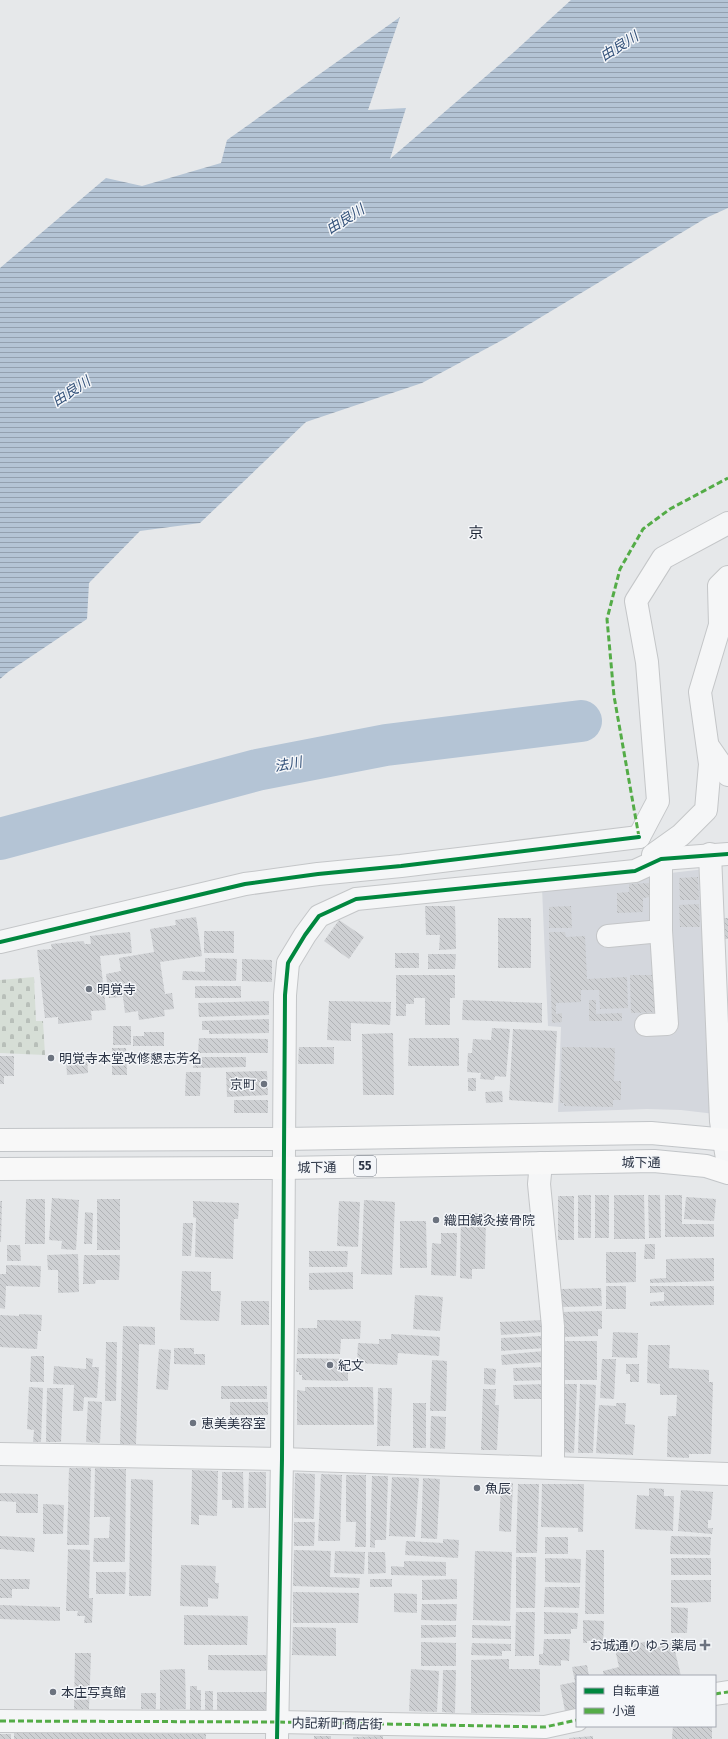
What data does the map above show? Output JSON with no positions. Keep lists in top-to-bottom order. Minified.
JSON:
{"streets":{"main road":["城下通","55"],"street":["内記新町商店街"]},"districts":["京"],"water":["由良川","法川"],"places":{"other":["明覚寺","明覚寺本堂改修懇志芳名","京町","織田鍼灸接骨院","紀文","恵美美容室","魚辰","本庄写真館"],"health":["お城通り ゆう薬局"]},"legend":["自転車道","小道"]}
